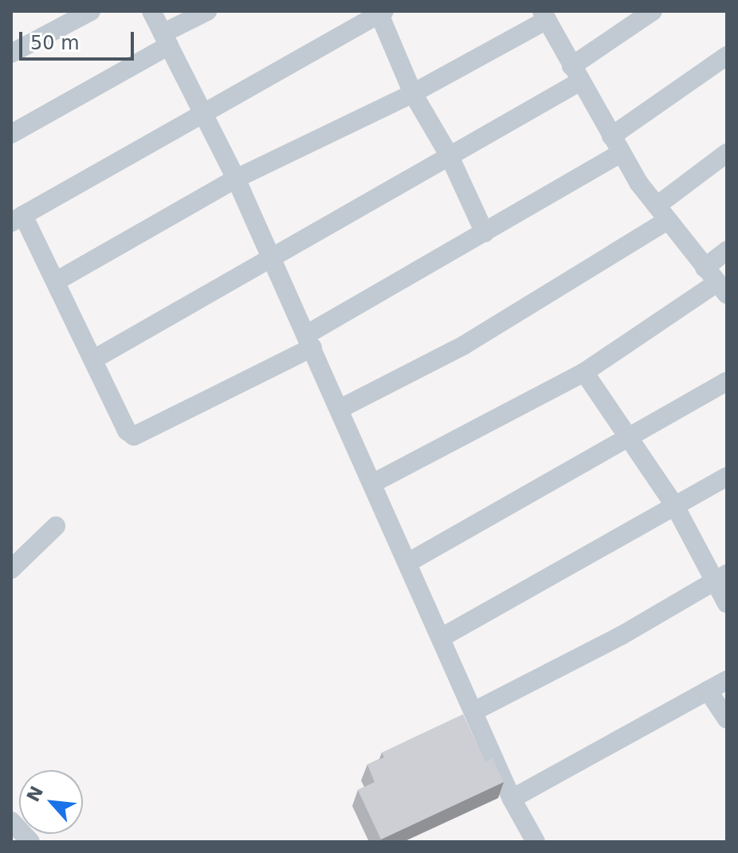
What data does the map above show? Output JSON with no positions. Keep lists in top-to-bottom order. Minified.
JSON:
{"scale_bar":"50 m","north":"top left"}
